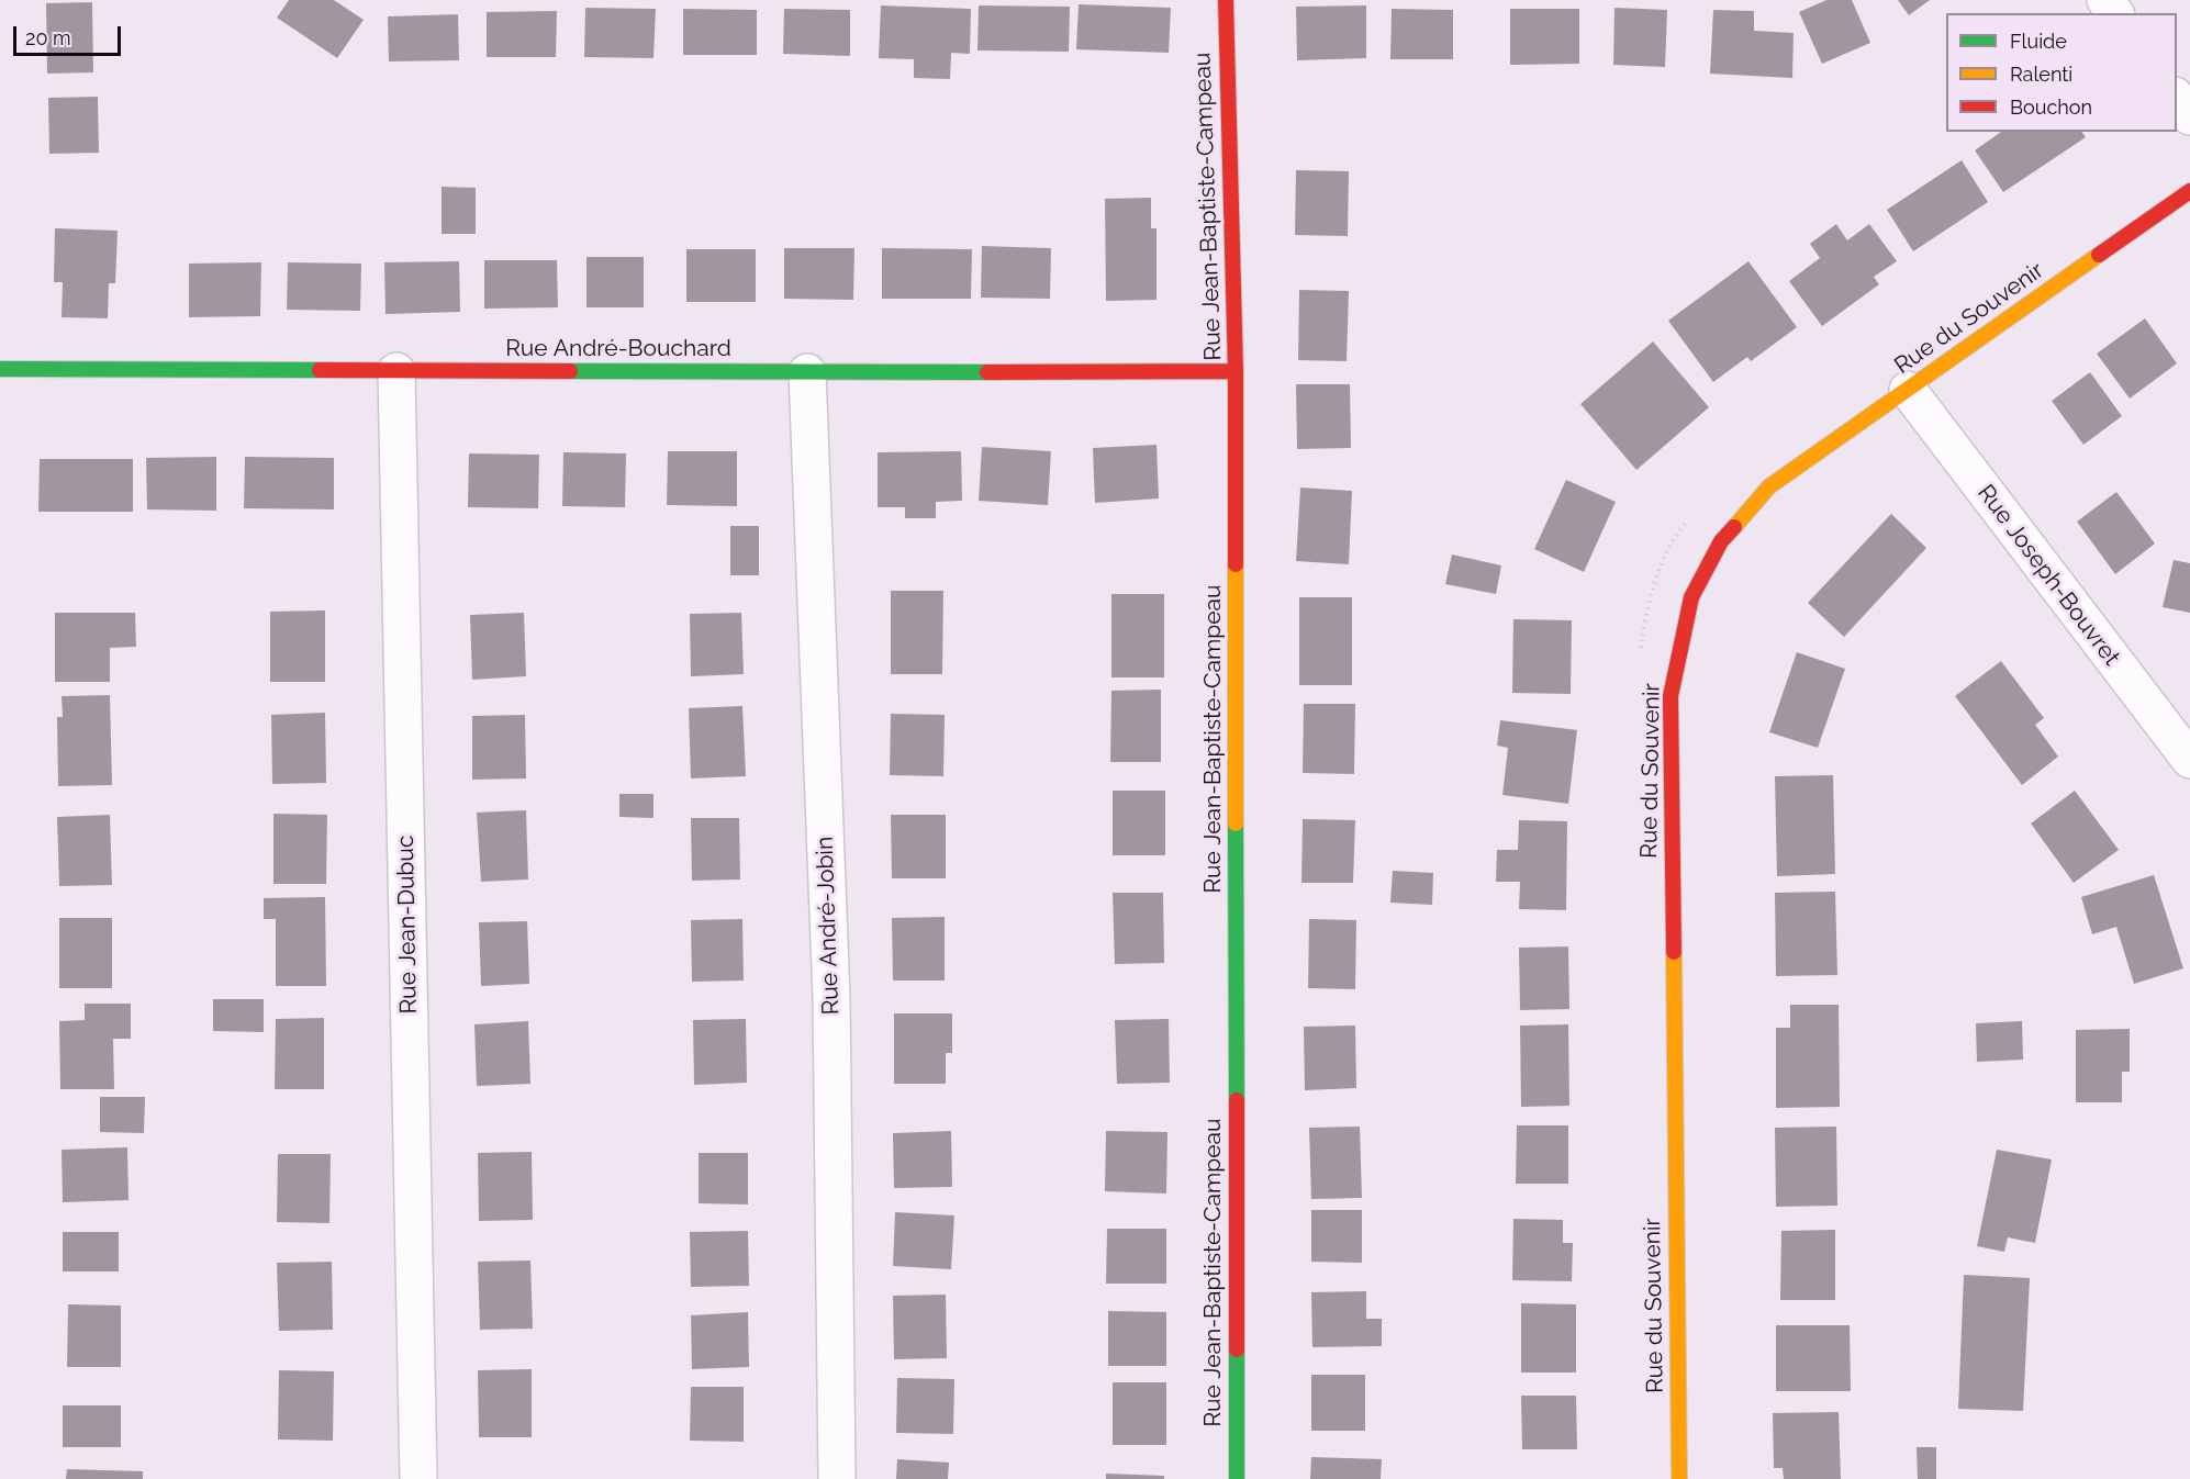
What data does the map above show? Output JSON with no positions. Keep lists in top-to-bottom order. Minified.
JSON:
{"streets":{"street":["Rue Jean-Baptiste-Campeau","Rue du Souvenir","Rue André-Bouchard","Rue Joseph-Bouvret","Rue Jean-Dubuc","Rue André-Jobin"]},"crossings":[["Rue Jean-Baptiste-Campeau","Rue André-Bouchard"],["Rue du Souvenir","Rue Joseph-Bouvret"],["Rue André-Bouchard","Rue Jean-Dubuc"],["Rue André-Bouchard","Rue André-Jobin"]],"legend":["Fluide","Ralenti","Bouchon"],"scale_bar":"20 m"}
